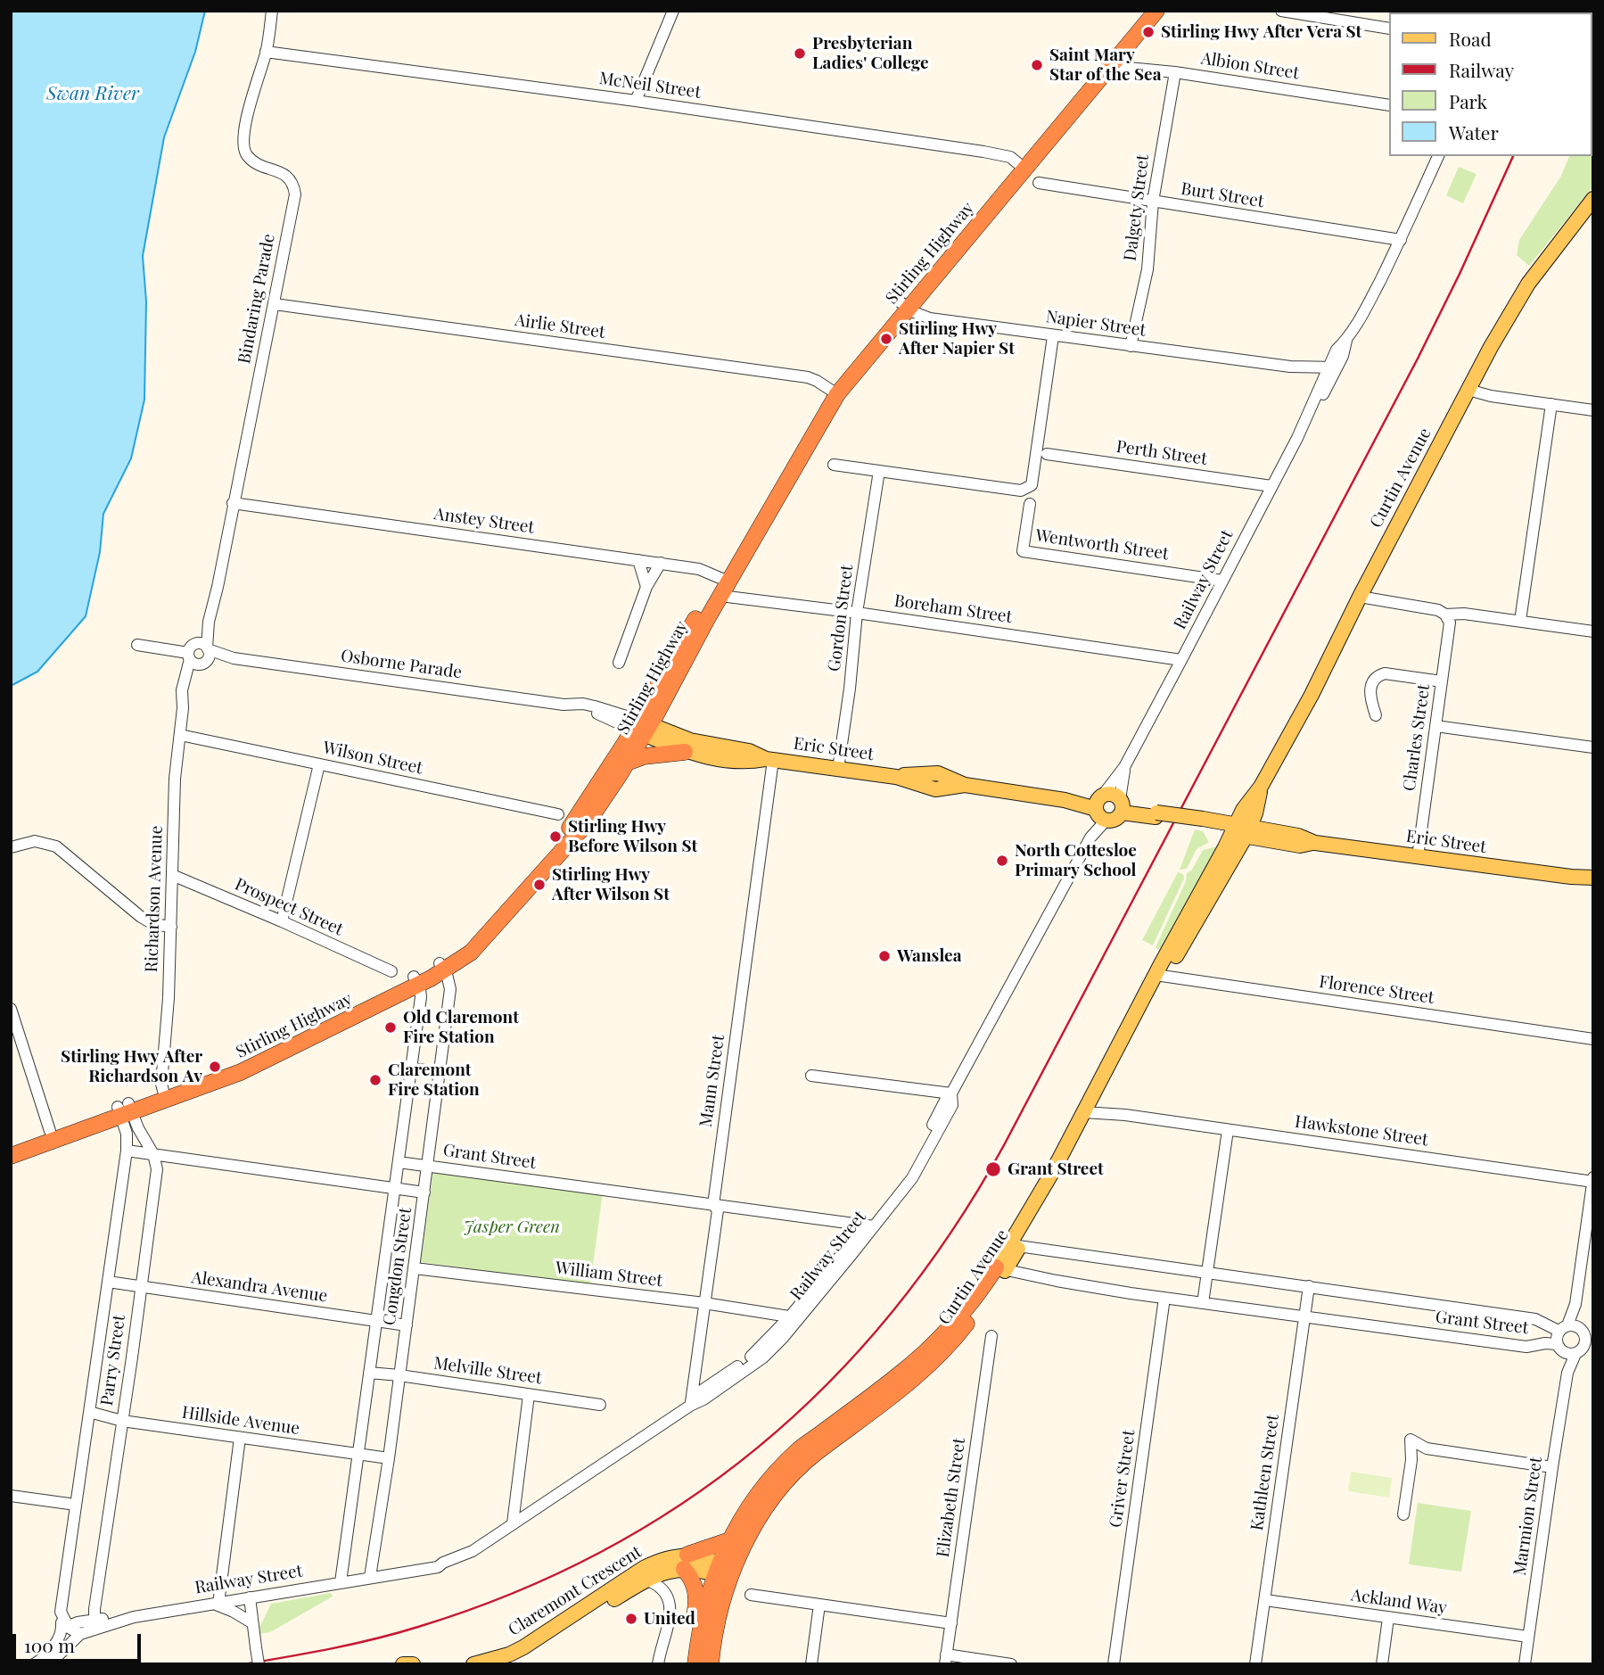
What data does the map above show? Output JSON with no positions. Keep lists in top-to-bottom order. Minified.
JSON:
{"streets":{"highway":["Stirling Highway","Curtin Avenue"],"main road":["Eric Street","Claremont Crescent"],"street":["Albion Street","McNeil Street","Burt Street","Dalgety Street","Bindaring Parade","Napier Street","Airlie Street","Perth Street","Anstey Street","Wentworth Street","Railway Street","Boreham Street","Gordon Street","Osborne Parade","Charles Street","Wilson Street","Richardson Avenue","Prospect Street","Florence Street","Mann Street","Hawkstone Street","Grant Street","Congdon Street","William Street","Alexandra Avenue","Parry Street","Melville Street","Hillside Avenue","Kathleen Street","Griver Street","Elizabeth Street","Marmion Street","Ackland Way"]},"crossings":[["Albion Street","Dalgety Street"],["Albion Street","Stirling Highway"],["McNeil Street","Stirling Highway"],["McNeil Street","Bindaring Parade"],["Burt Street","Dalgety Street"],["Burt Street","Railway Street"],["Dalgety Street","Napier Street"],["Stirling Highway","Napier Street"],["Stirling Highway","Airlie Street"],["Stirling Highway","Anstey Street"],["Stirling Highway","Boreham Street"],["Stirling Highway","Osborne Parade"],["Stirling Highway","Eric Street"],["Stirling Highway","Richardson Avenue"],["Stirling Highway","Congdon Street"],["Stirling Highway","Parry Street"],["Bindaring Parade","Airlie Street"],["Bindaring Parade","Anstey Street"],["Bindaring Parade","Osborne Parade"],["Bindaring Parade","Richardson Avenue"],["Napier Street","Railway Street"],["Perth Street","Railway Street"],["Curtin Avenue","Eric Street"],["Curtin Avenue","Florence Street"],["Curtin Avenue","Hawkstone Street"],["Curtin Avenue","Grant Street"],["Curtin Avenue","Claremont Crescent"],["Anstey Street","Boreham Street"],["Wentworth Street","Railway Street"],["Railway Street","Boreham Street"],["Railway Street","Eric Street"],["Railway Street","Mann Street"],["Railway Street","Grant Street"],["Railway Street","Congdon Street"],["Railway Street","William Street"],["Railway Street","Parry Street"],["Boreham Street","Gordon Street"],["Gordon Street","Eric Street"],["Osborne Parade","Eric Street"],["Osborne Parade","Richardson Avenue"],["Charles Street","Eric Street"],["Eric Street","Mann Street"],["Wilson Street","Richardson Avenue"],["Richardson Avenue","Prospect Street"],["Mann Street","Grant Street"],["Mann Street","William Street"],["Grant Street","Congdon Street"],["Grant Street","Kathleen Street"],["Grant Street","Griver Street"],["Grant Street","Marmion Street"],["Congdon Street","William Street"],["Congdon Street","Alexandra Avenue"],["Congdon Street","Melville Street"],["Congdon Street","Hillside Avenue"],["Alexandra Avenue","Parry Street"],["Parry Street","Hillside Avenue"],["Kathleen Street","Ackland Way"],["Marmion Street","Ackland Way"]],"water":["Swan River"],"parks":["Jasper Green"],"places":["Stirling Hwy After Vera St","Presbyterian Ladies' College","Saint Mary Star of the Sea","Stirling Hwy After Napier St","Stirling Hwy Before Wilson St","North Cottesloe Primary School","Stirling Hwy After Wilson St","Wanslea","Old Claremont Fire Station","Stirling Hwy After Richardson Av","Claremont Fire Station","Grant Street","United"],"legend":["Road","Railway","Park","Water"],"scale_bar":"100 m"}
